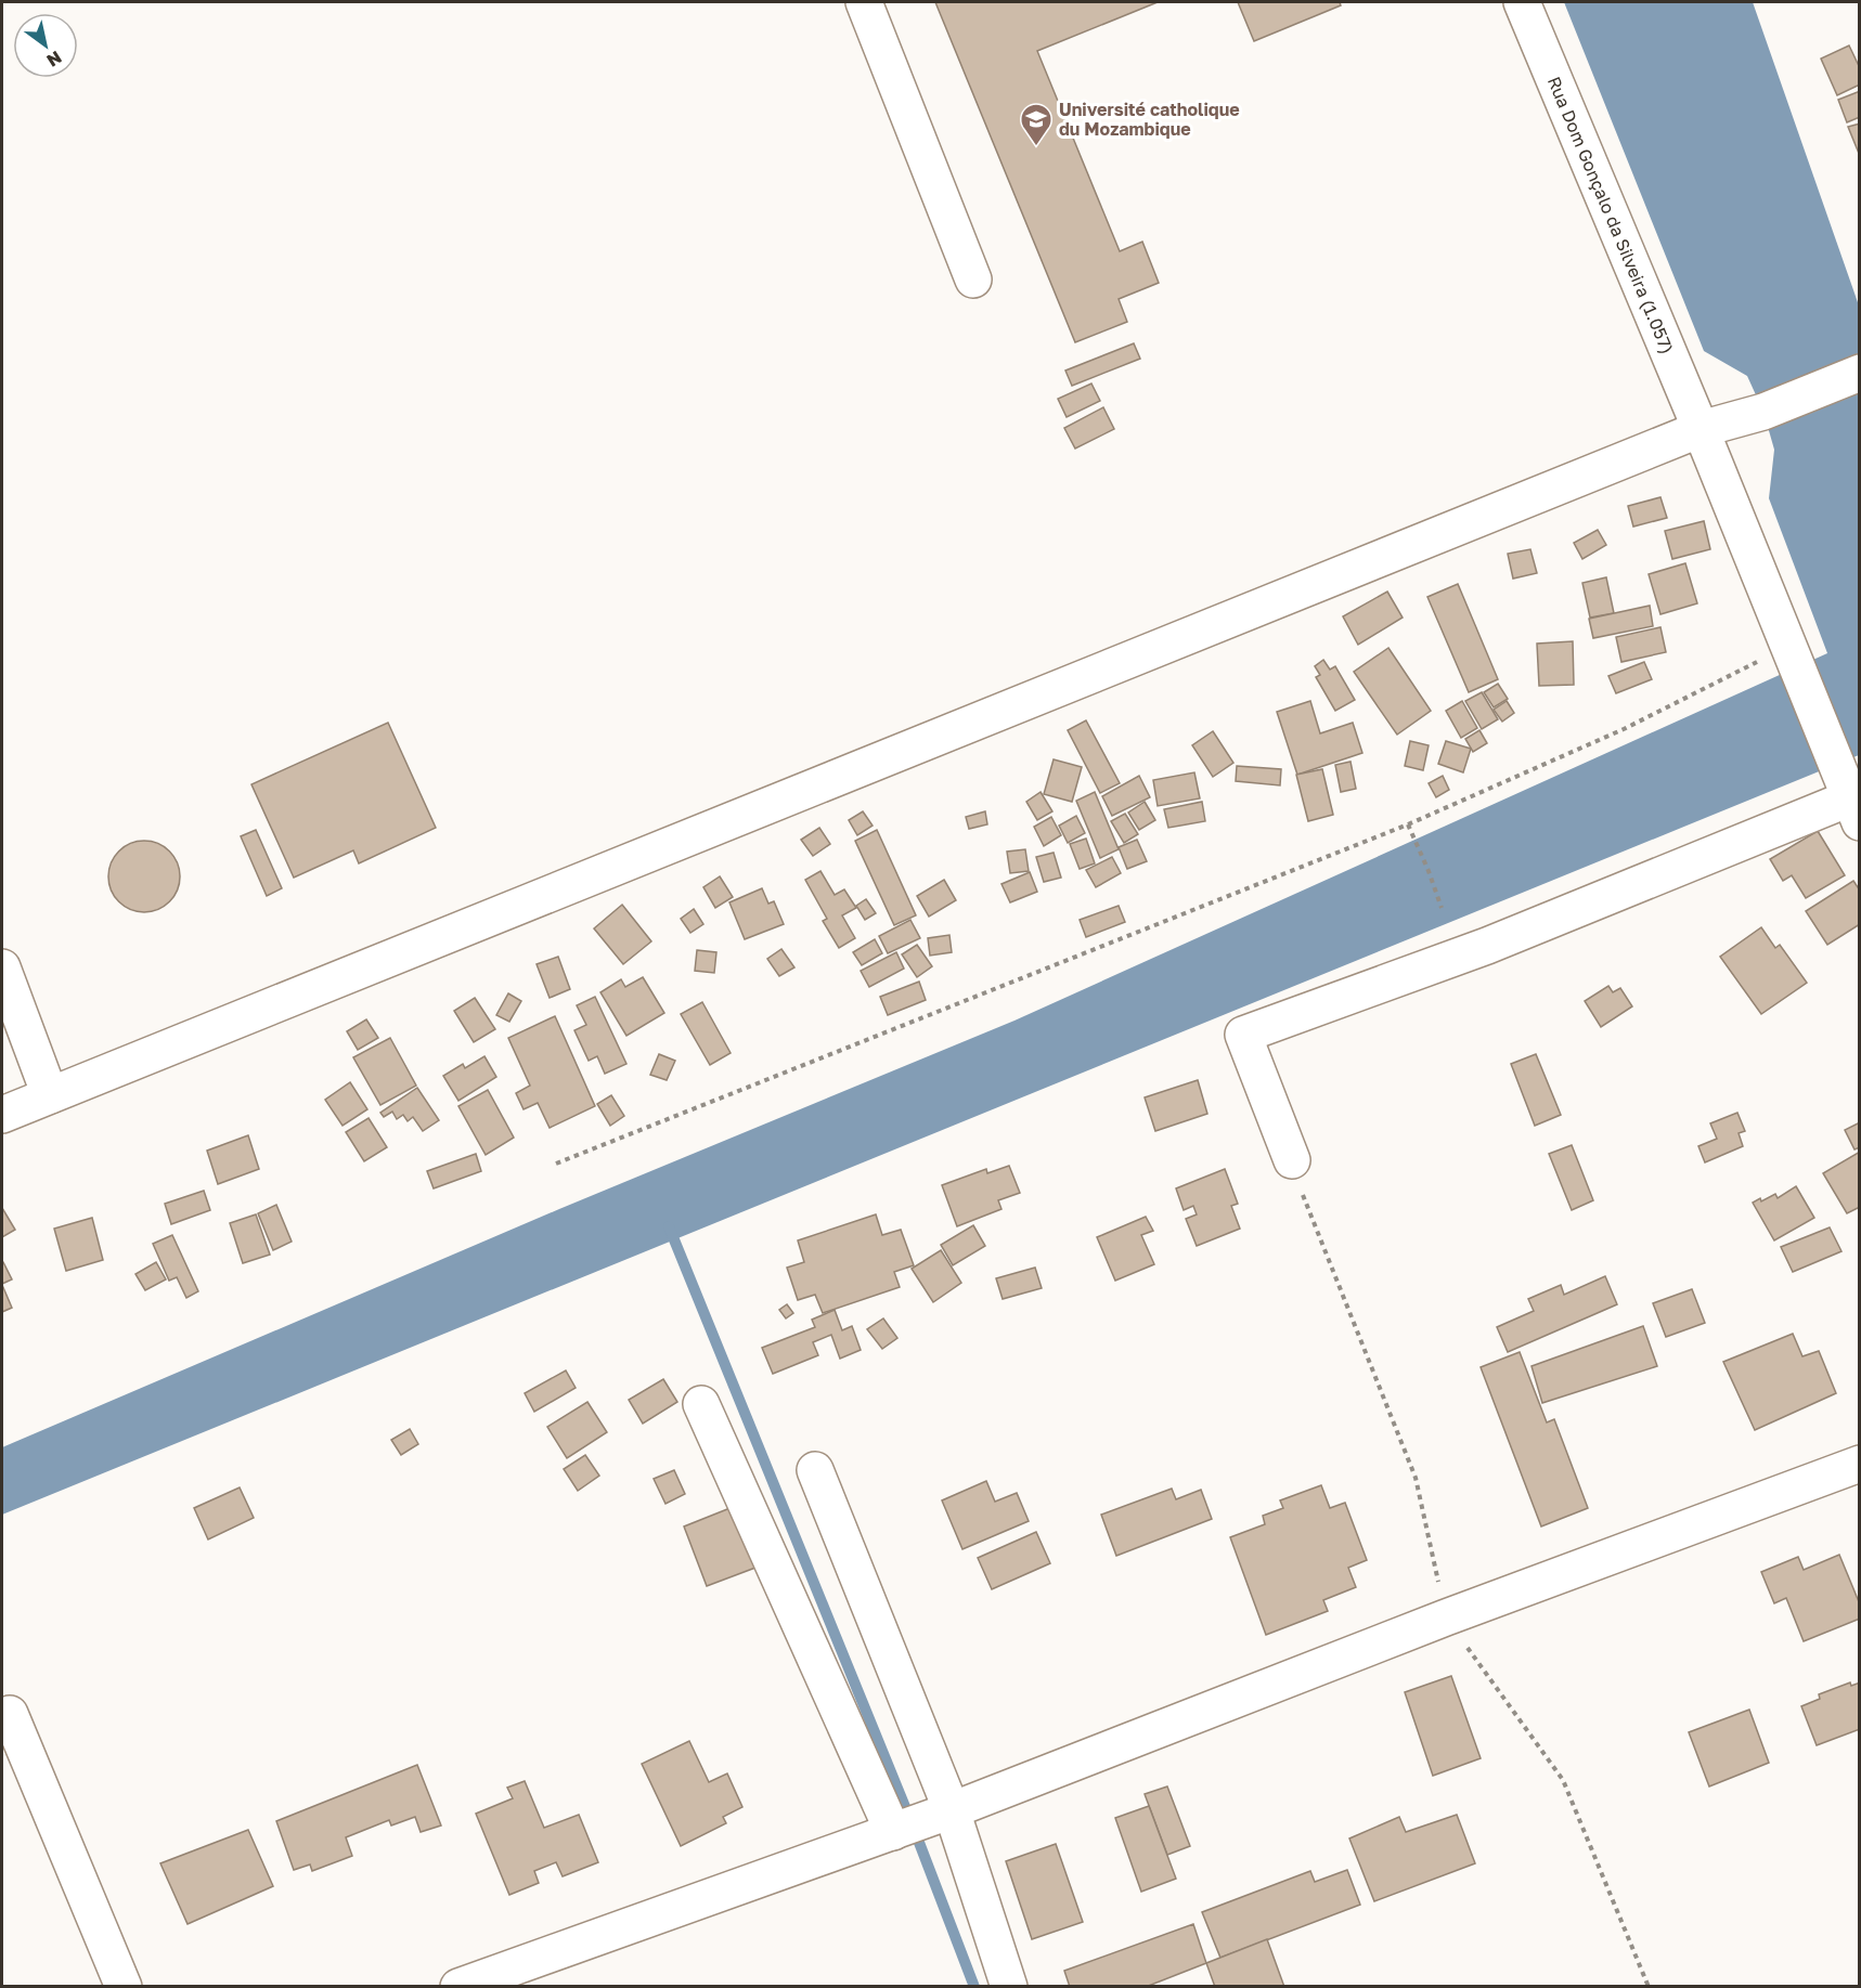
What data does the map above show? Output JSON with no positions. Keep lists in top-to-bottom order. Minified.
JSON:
{"streets":{"street":["Rua Dom Gonçalo da Silveira (1.057)"]},"places":{"school or university":["Université catholique du Mozambique"]},"north":"bottom right"}
